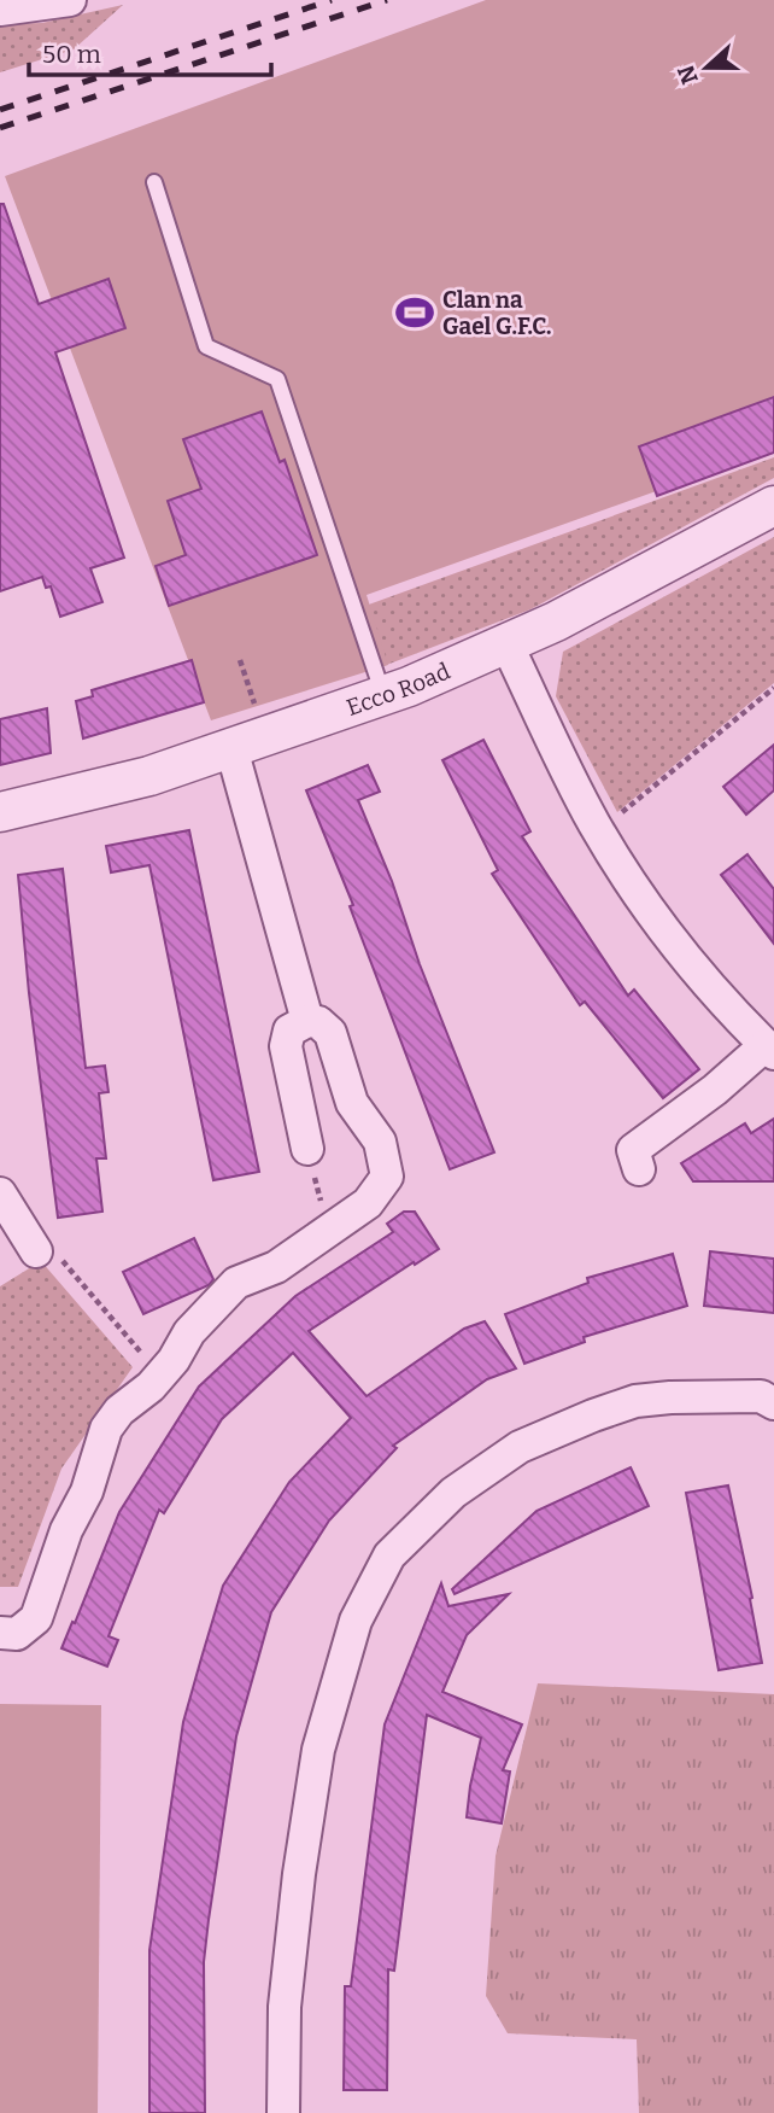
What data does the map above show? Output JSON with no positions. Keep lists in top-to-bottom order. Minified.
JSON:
{"streets":{"street":["Ecco Road"]},"places":{"sports":["Clan na Gael G.F.C."]},"scale_bar":"50 m","north":"left"}
